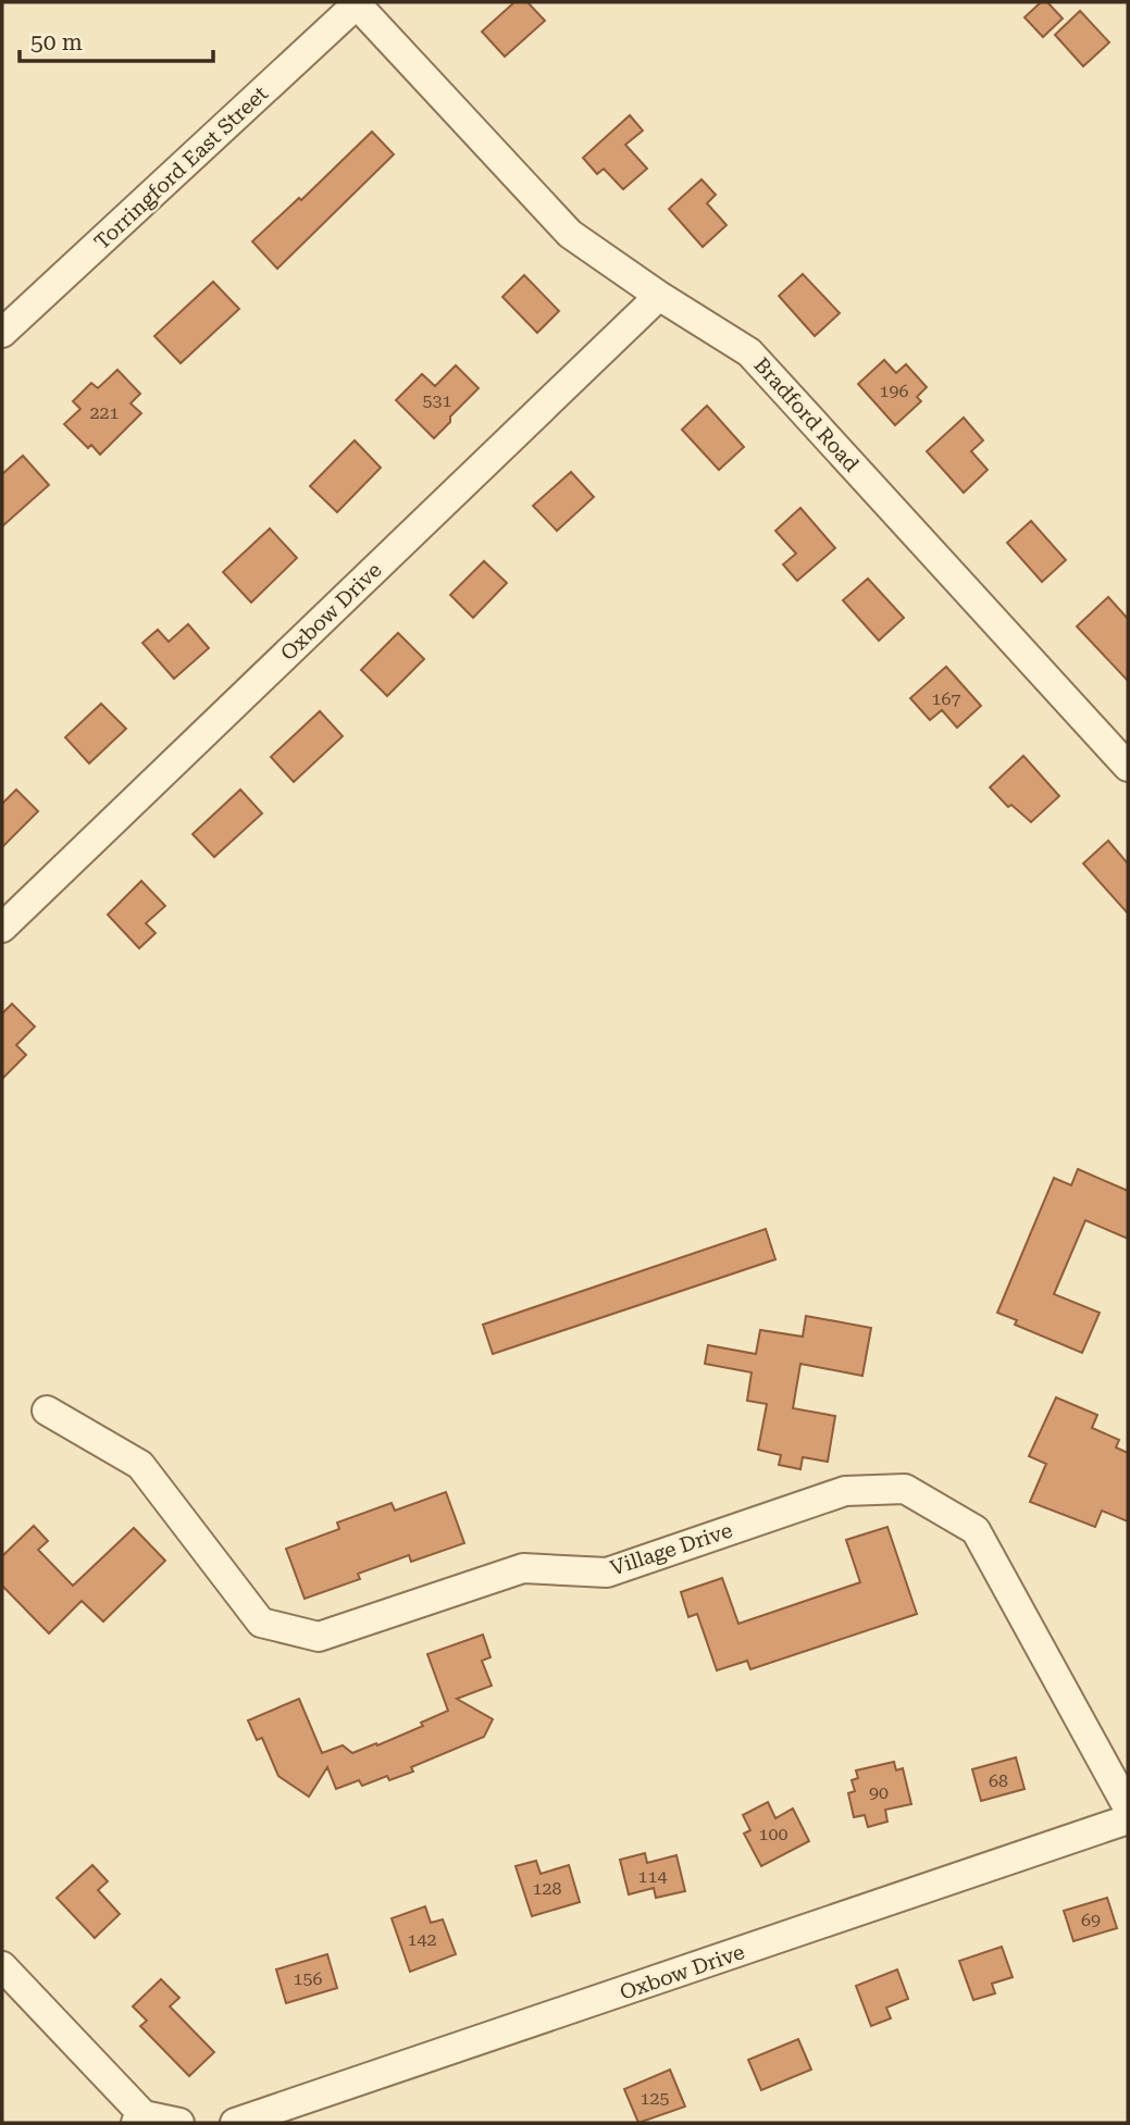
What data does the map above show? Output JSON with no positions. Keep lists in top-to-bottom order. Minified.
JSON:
{"streets":{"street":["Torringford East Street","Bradford Road","Oxbow Drive","Village Drive"]},"crossings":[["Torringford East Street","Bradford Road"],["Bradford Road","Oxbow Drive"]],"house_numbers":["196","531","221","167","68","90","100","114","128","69","142","156","125"],"scale_bar":"50 m"}
